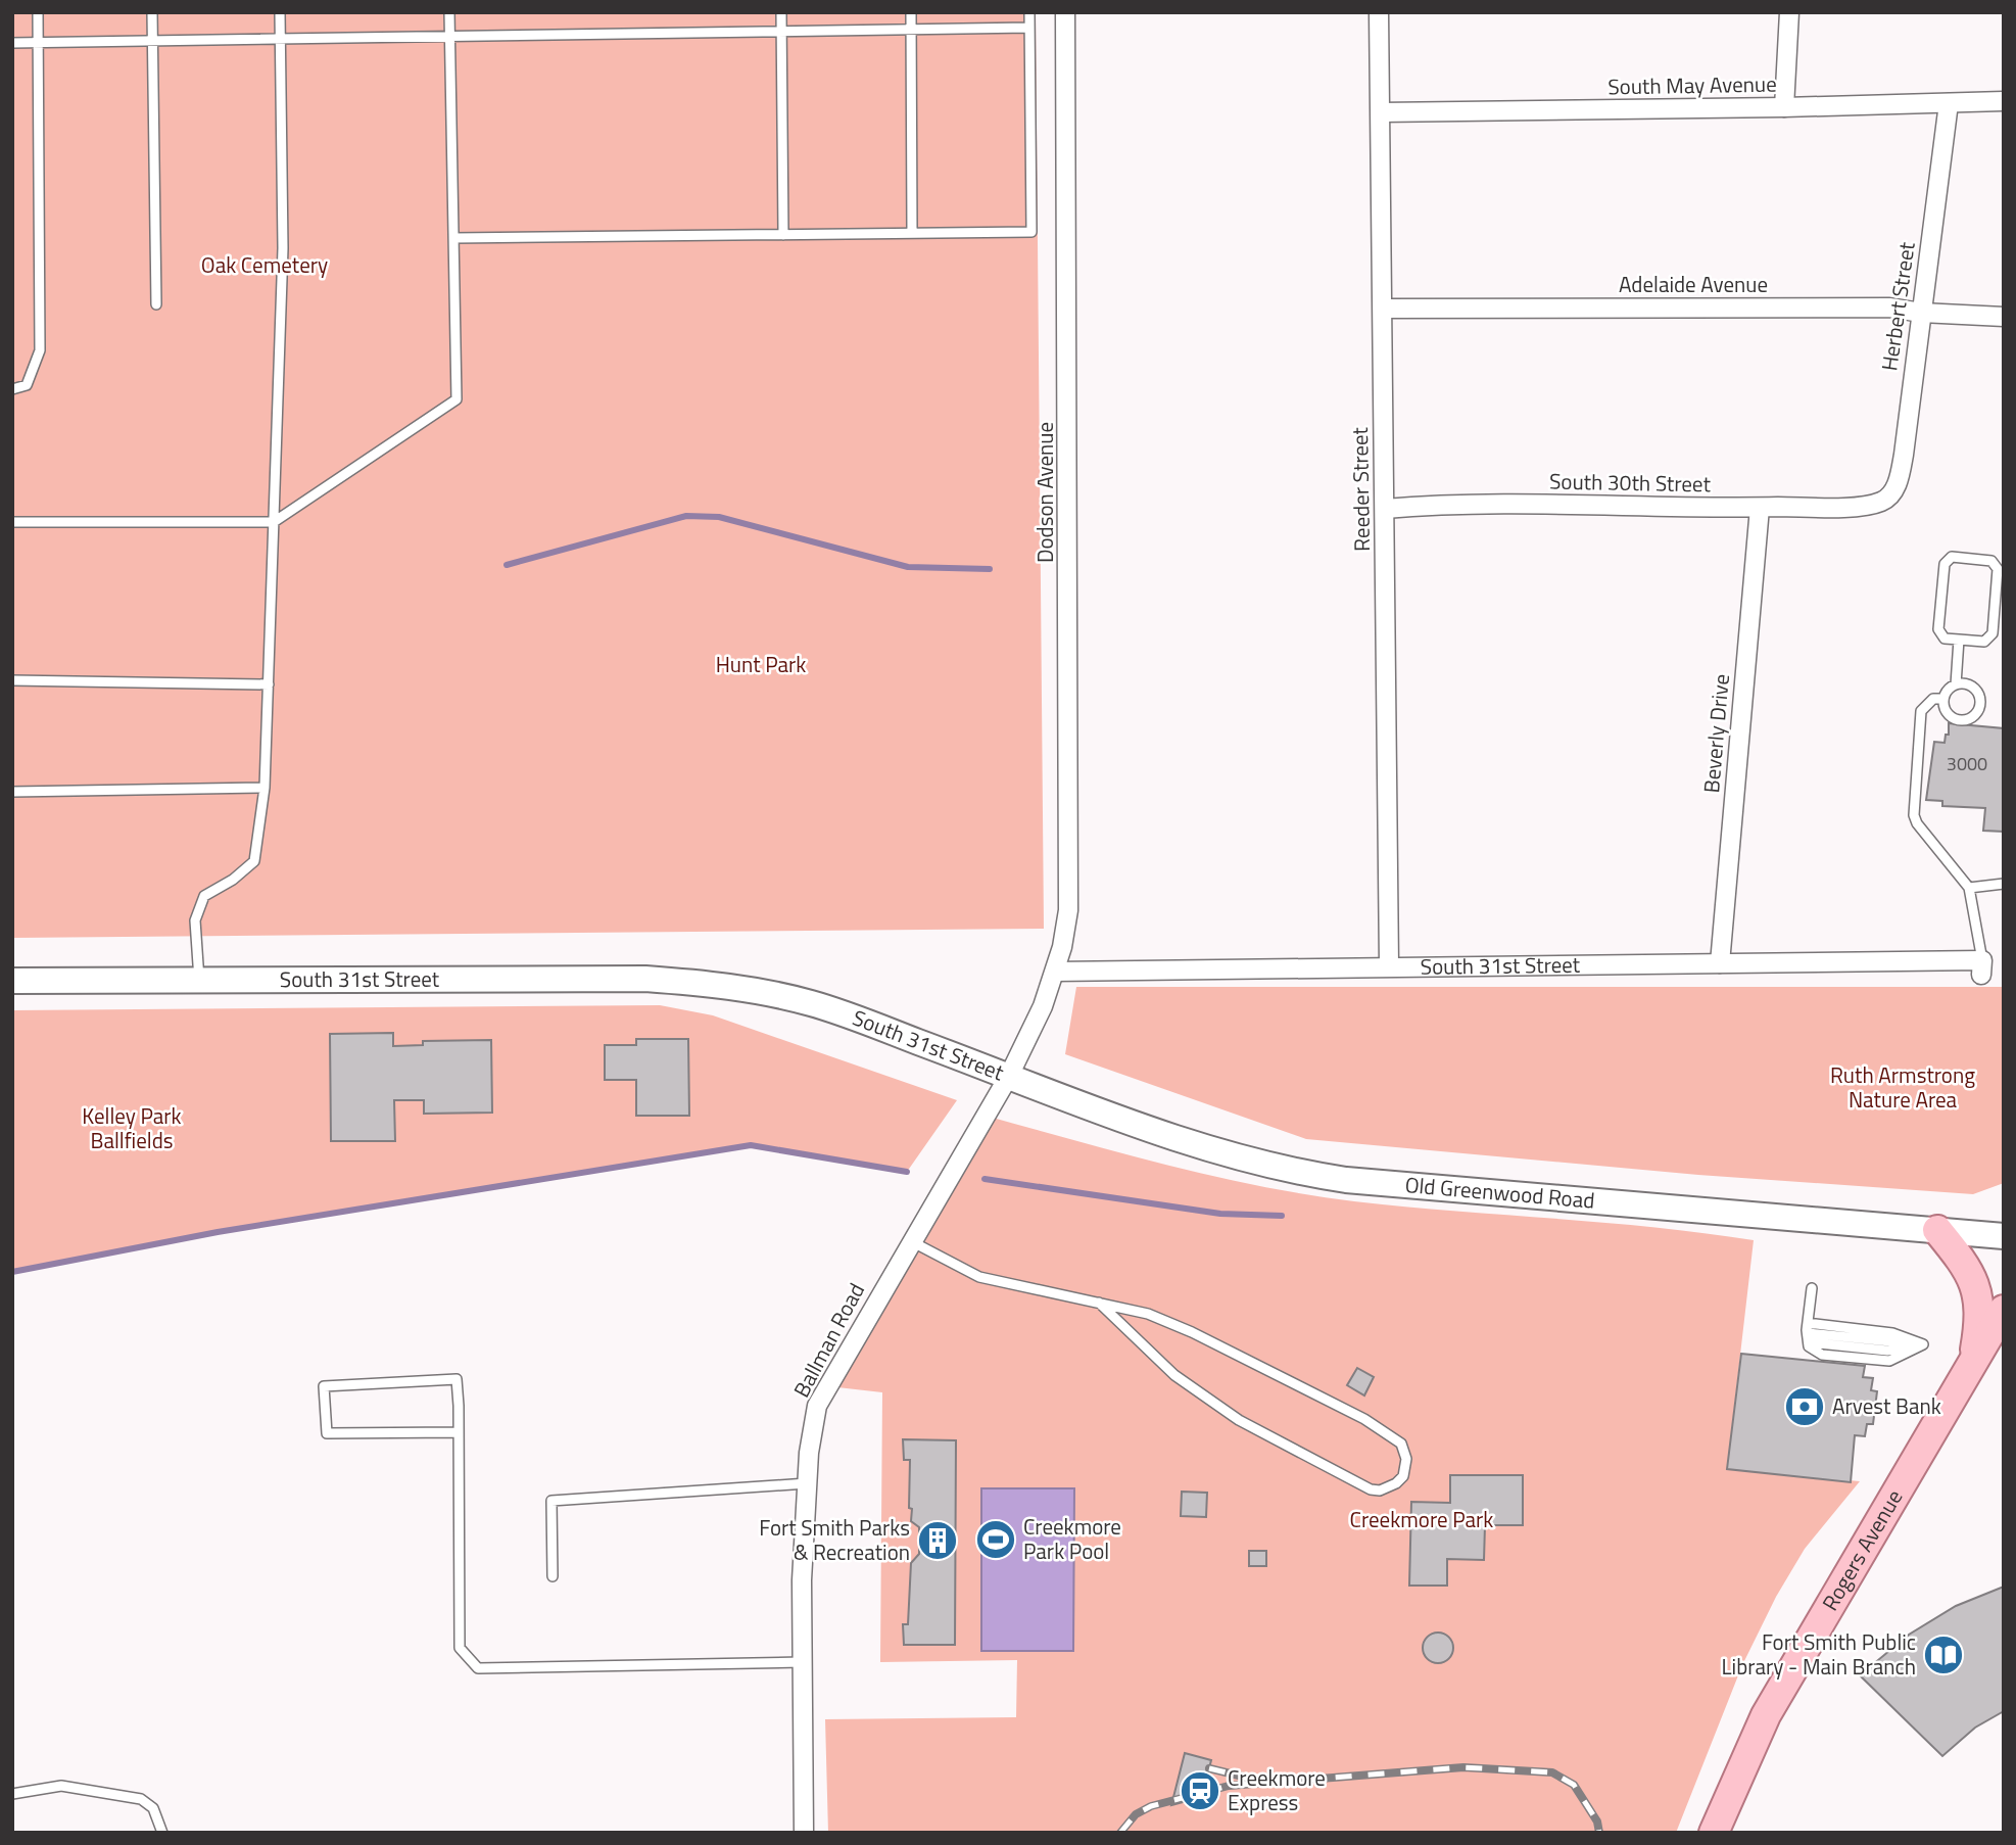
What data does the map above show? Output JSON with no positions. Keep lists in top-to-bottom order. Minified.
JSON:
{"streets":{"main road":["South 31st Street","Old Greenwood Road","Rogers Avenue"],"street":["South May Avenue","Adelaide Avenue","Herbert Street","South 30th Street","Reeder Street","Dodson Avenue","Beverly Drive","Ballman Road"]},"crossings":[["South May Avenue","Herbert Street"],["South May Avenue","Reeder Street"],["Adelaide Avenue","Herbert Street"],["Adelaide Avenue","Reeder Street"],["Herbert Street","South 30th Street"],["South 30th Street","Reeder Street"],["South 30th Street","Beverly Drive"],["Reeder Street","South 31st Street"],["Dodson Avenue","South 31st Street"],["Beverly Drive","South 31st Street"],["South 31st Street","Old Greenwood Road"],["South 31st Street","Ballman Road"],["Old Greenwood Road","Ballman Road"]],"parks":["Oak Cemetery","Hunt Park","Ruth Armstrong Nature Area","Kelley Park Ballfields","Creekmore Park"],"places":{"bank":["Arvest Bank"],"sports":["Creekmore Park Pool"],"building":["Fort Smith Parks & Recreation"],"library":["Fort Smith Public Library - Main Branch"],"station":["Creekmore Express"]},"house_numbers":["3000"]}
